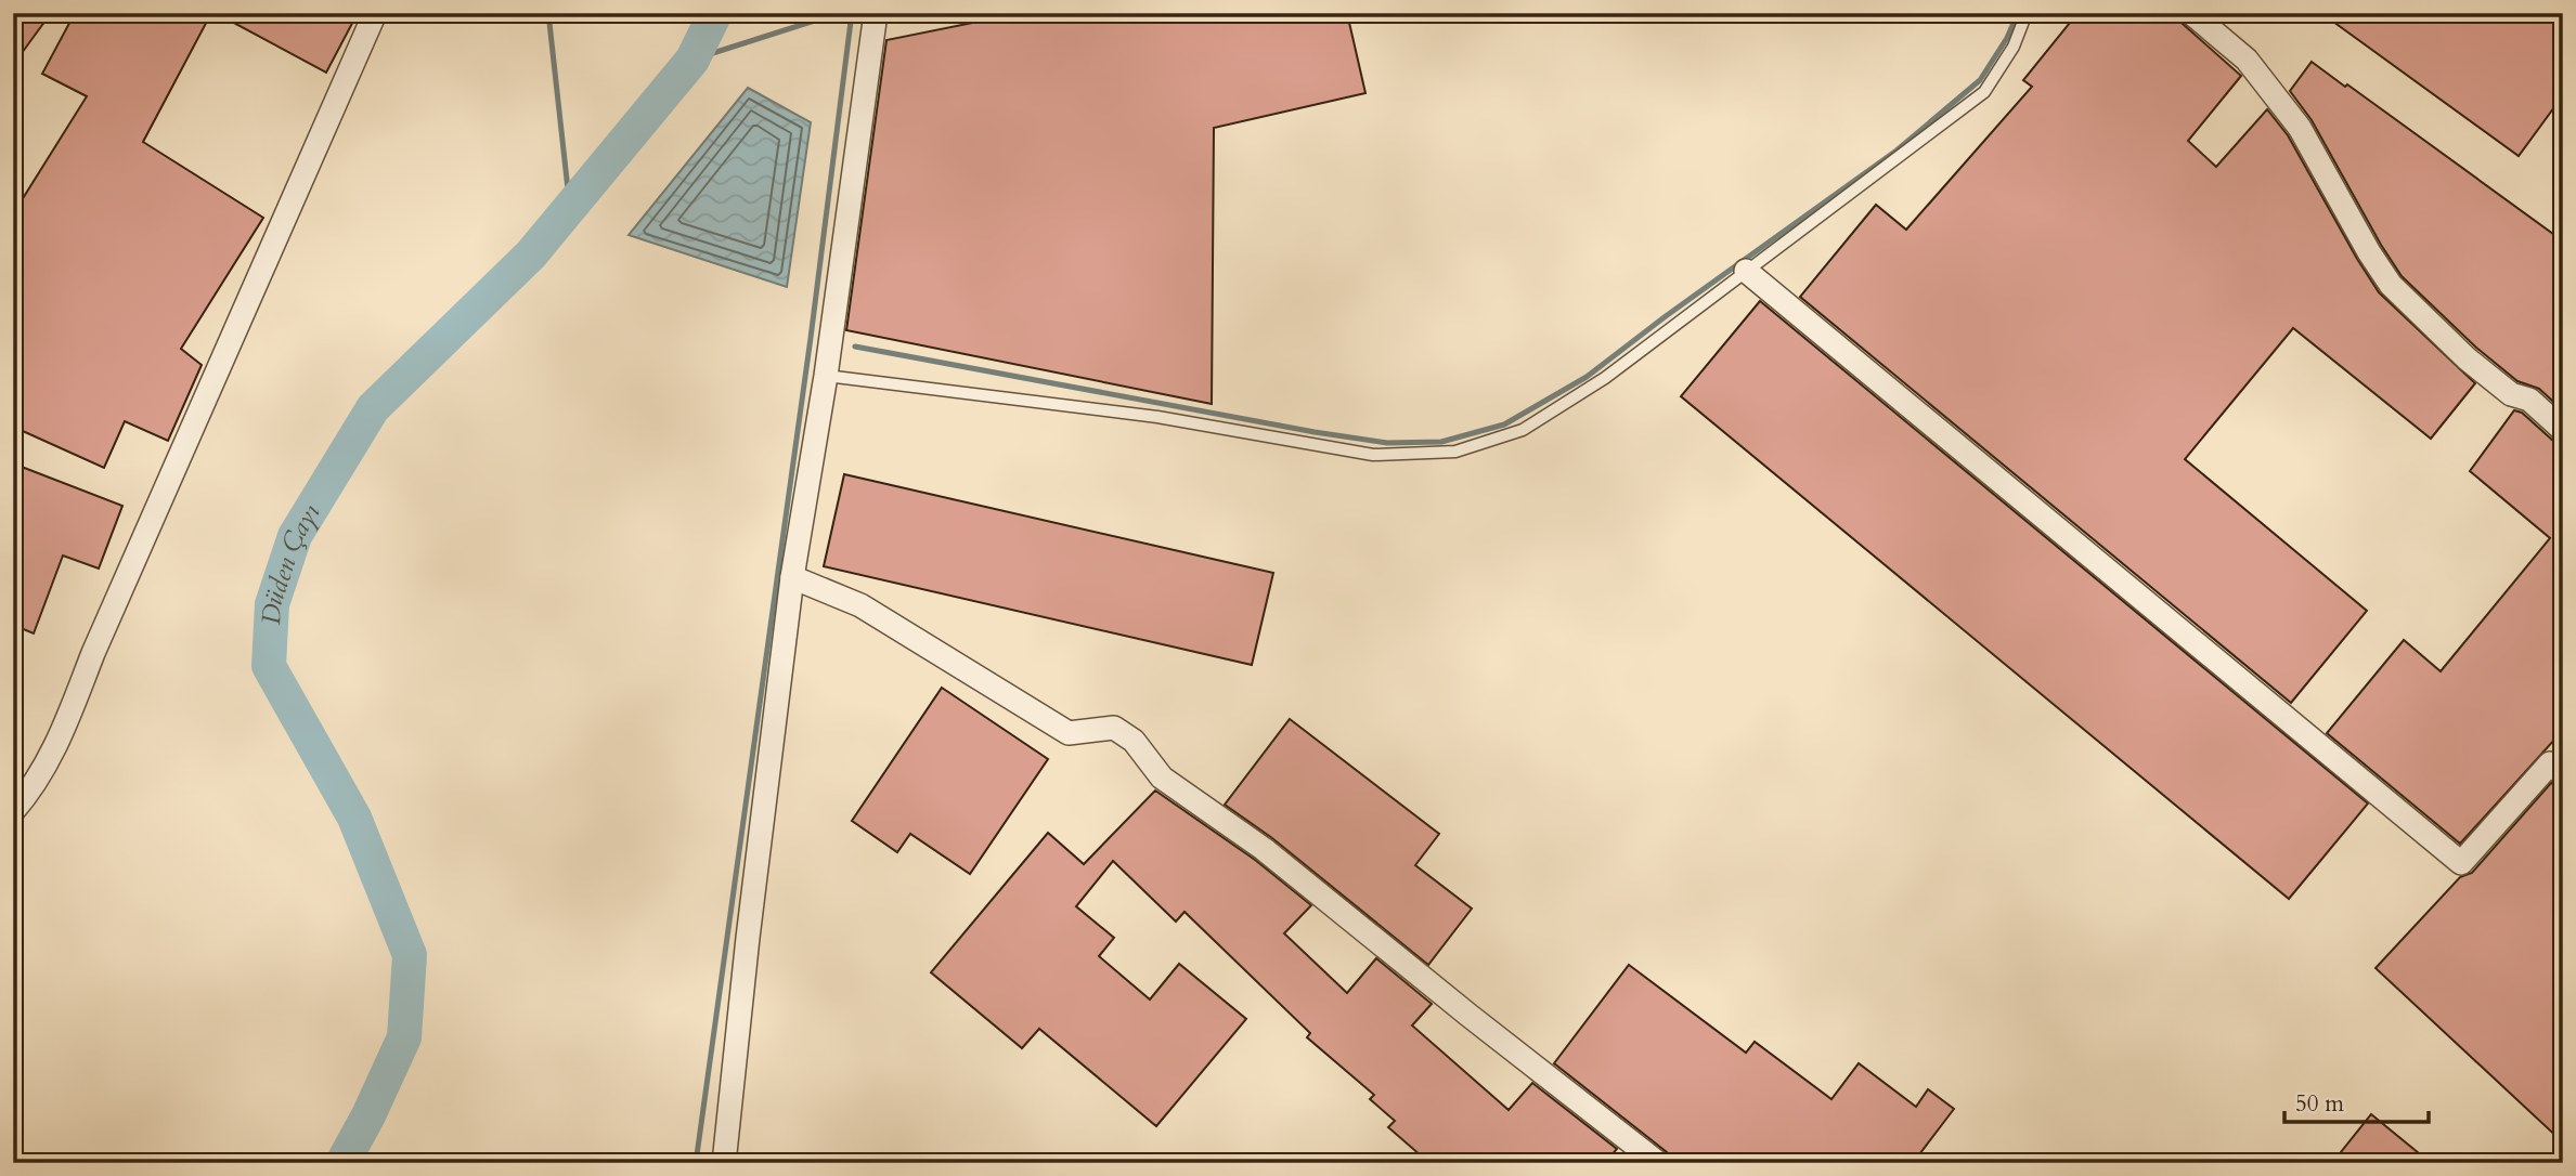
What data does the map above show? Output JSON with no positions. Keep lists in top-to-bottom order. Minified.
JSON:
{"water":["Düden Çayı"],"scale_bar":"50 m"}
